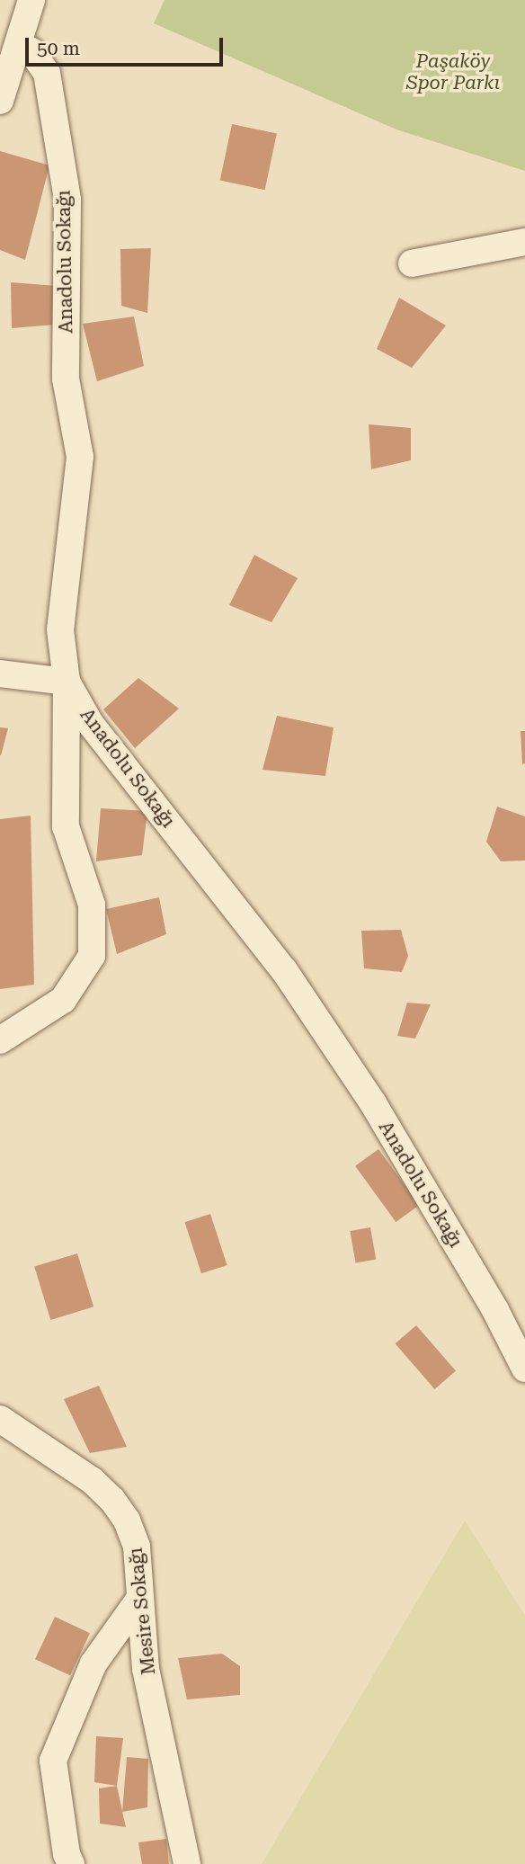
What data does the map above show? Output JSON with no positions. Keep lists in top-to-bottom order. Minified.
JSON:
{"streets":{"street":["Anadolu Sokağı","Mesire Sokağı"]},"parks":["Paşaköy Spor Parkı"],"scale_bar":"50 m"}
